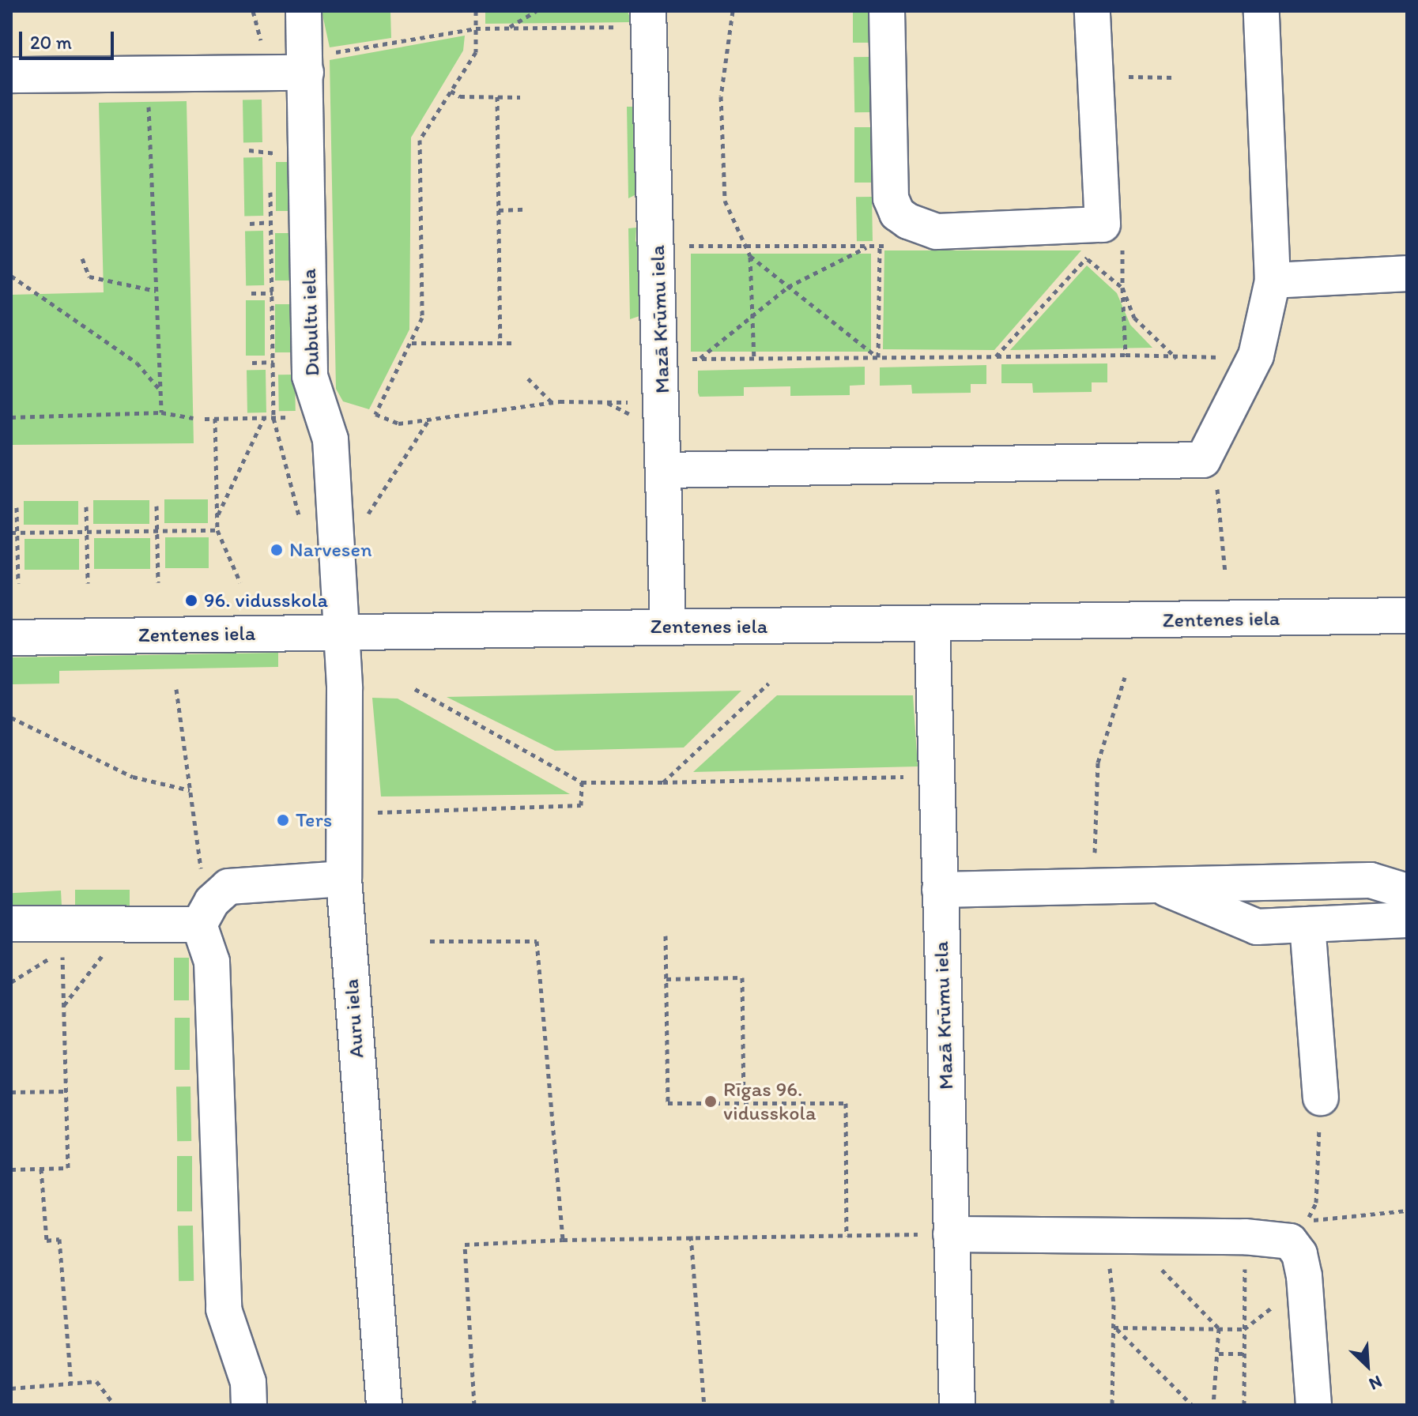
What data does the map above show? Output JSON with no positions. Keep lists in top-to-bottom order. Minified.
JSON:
{"streets":{"street":["Mazā Krūmu iela","Dubultu iela","Zentenes iela","Auru iela"]},"crossings":[["Mazā Krūmu iela","Zentenes iela"],["Dubultu iela","Zentenes iela"],["Dubultu iela","Auru iela"],["Zentenes iela","Auru iela"]],"places":["Narvesen","96. vidusskola","Ters","Rīgas 96. vidusskola"],"scale_bar":"20 m","north":"bottom right"}
